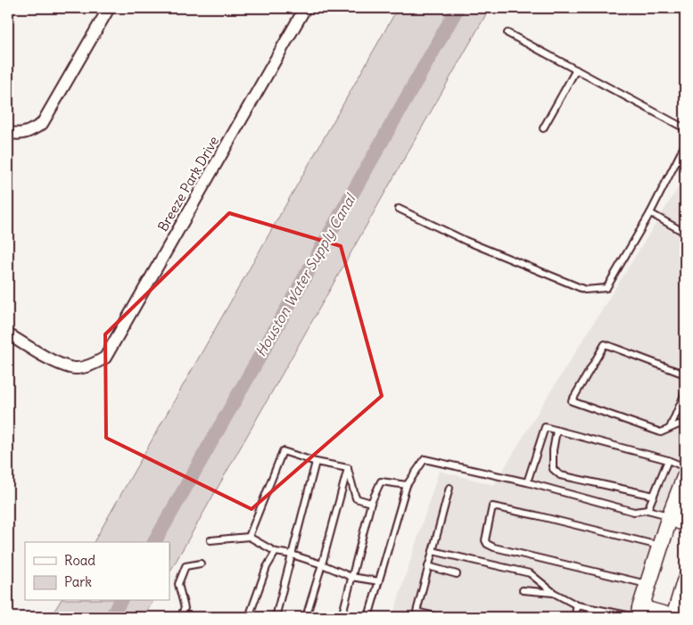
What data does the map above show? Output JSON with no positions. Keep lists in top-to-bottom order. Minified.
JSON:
{"streets":{"street":["Breeze Park Drive"]},"water":["Houston Water Supply Canal"],"legend":["Road","Park"]}
